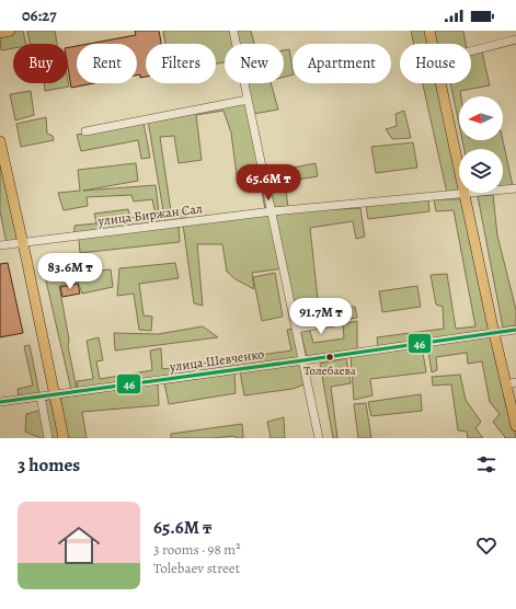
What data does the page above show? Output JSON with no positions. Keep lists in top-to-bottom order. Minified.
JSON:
{"streets":{"street":["улица Биржан Сал","улица Шевченко"]},"places":["Толебаева"],"lines":["transit line 46"],"north":"left","page":{"status":"06:27","chip":["Buy","Rent","Filters","New","Apartment","House"],"price":["65.6M ₸","83.6M ₸","91.7M ₸"],"heading":"3 homes","list":[{"name":"65.6M ₸","note":"3 rooms · 98 m² · Tolebaev street"}]}}
